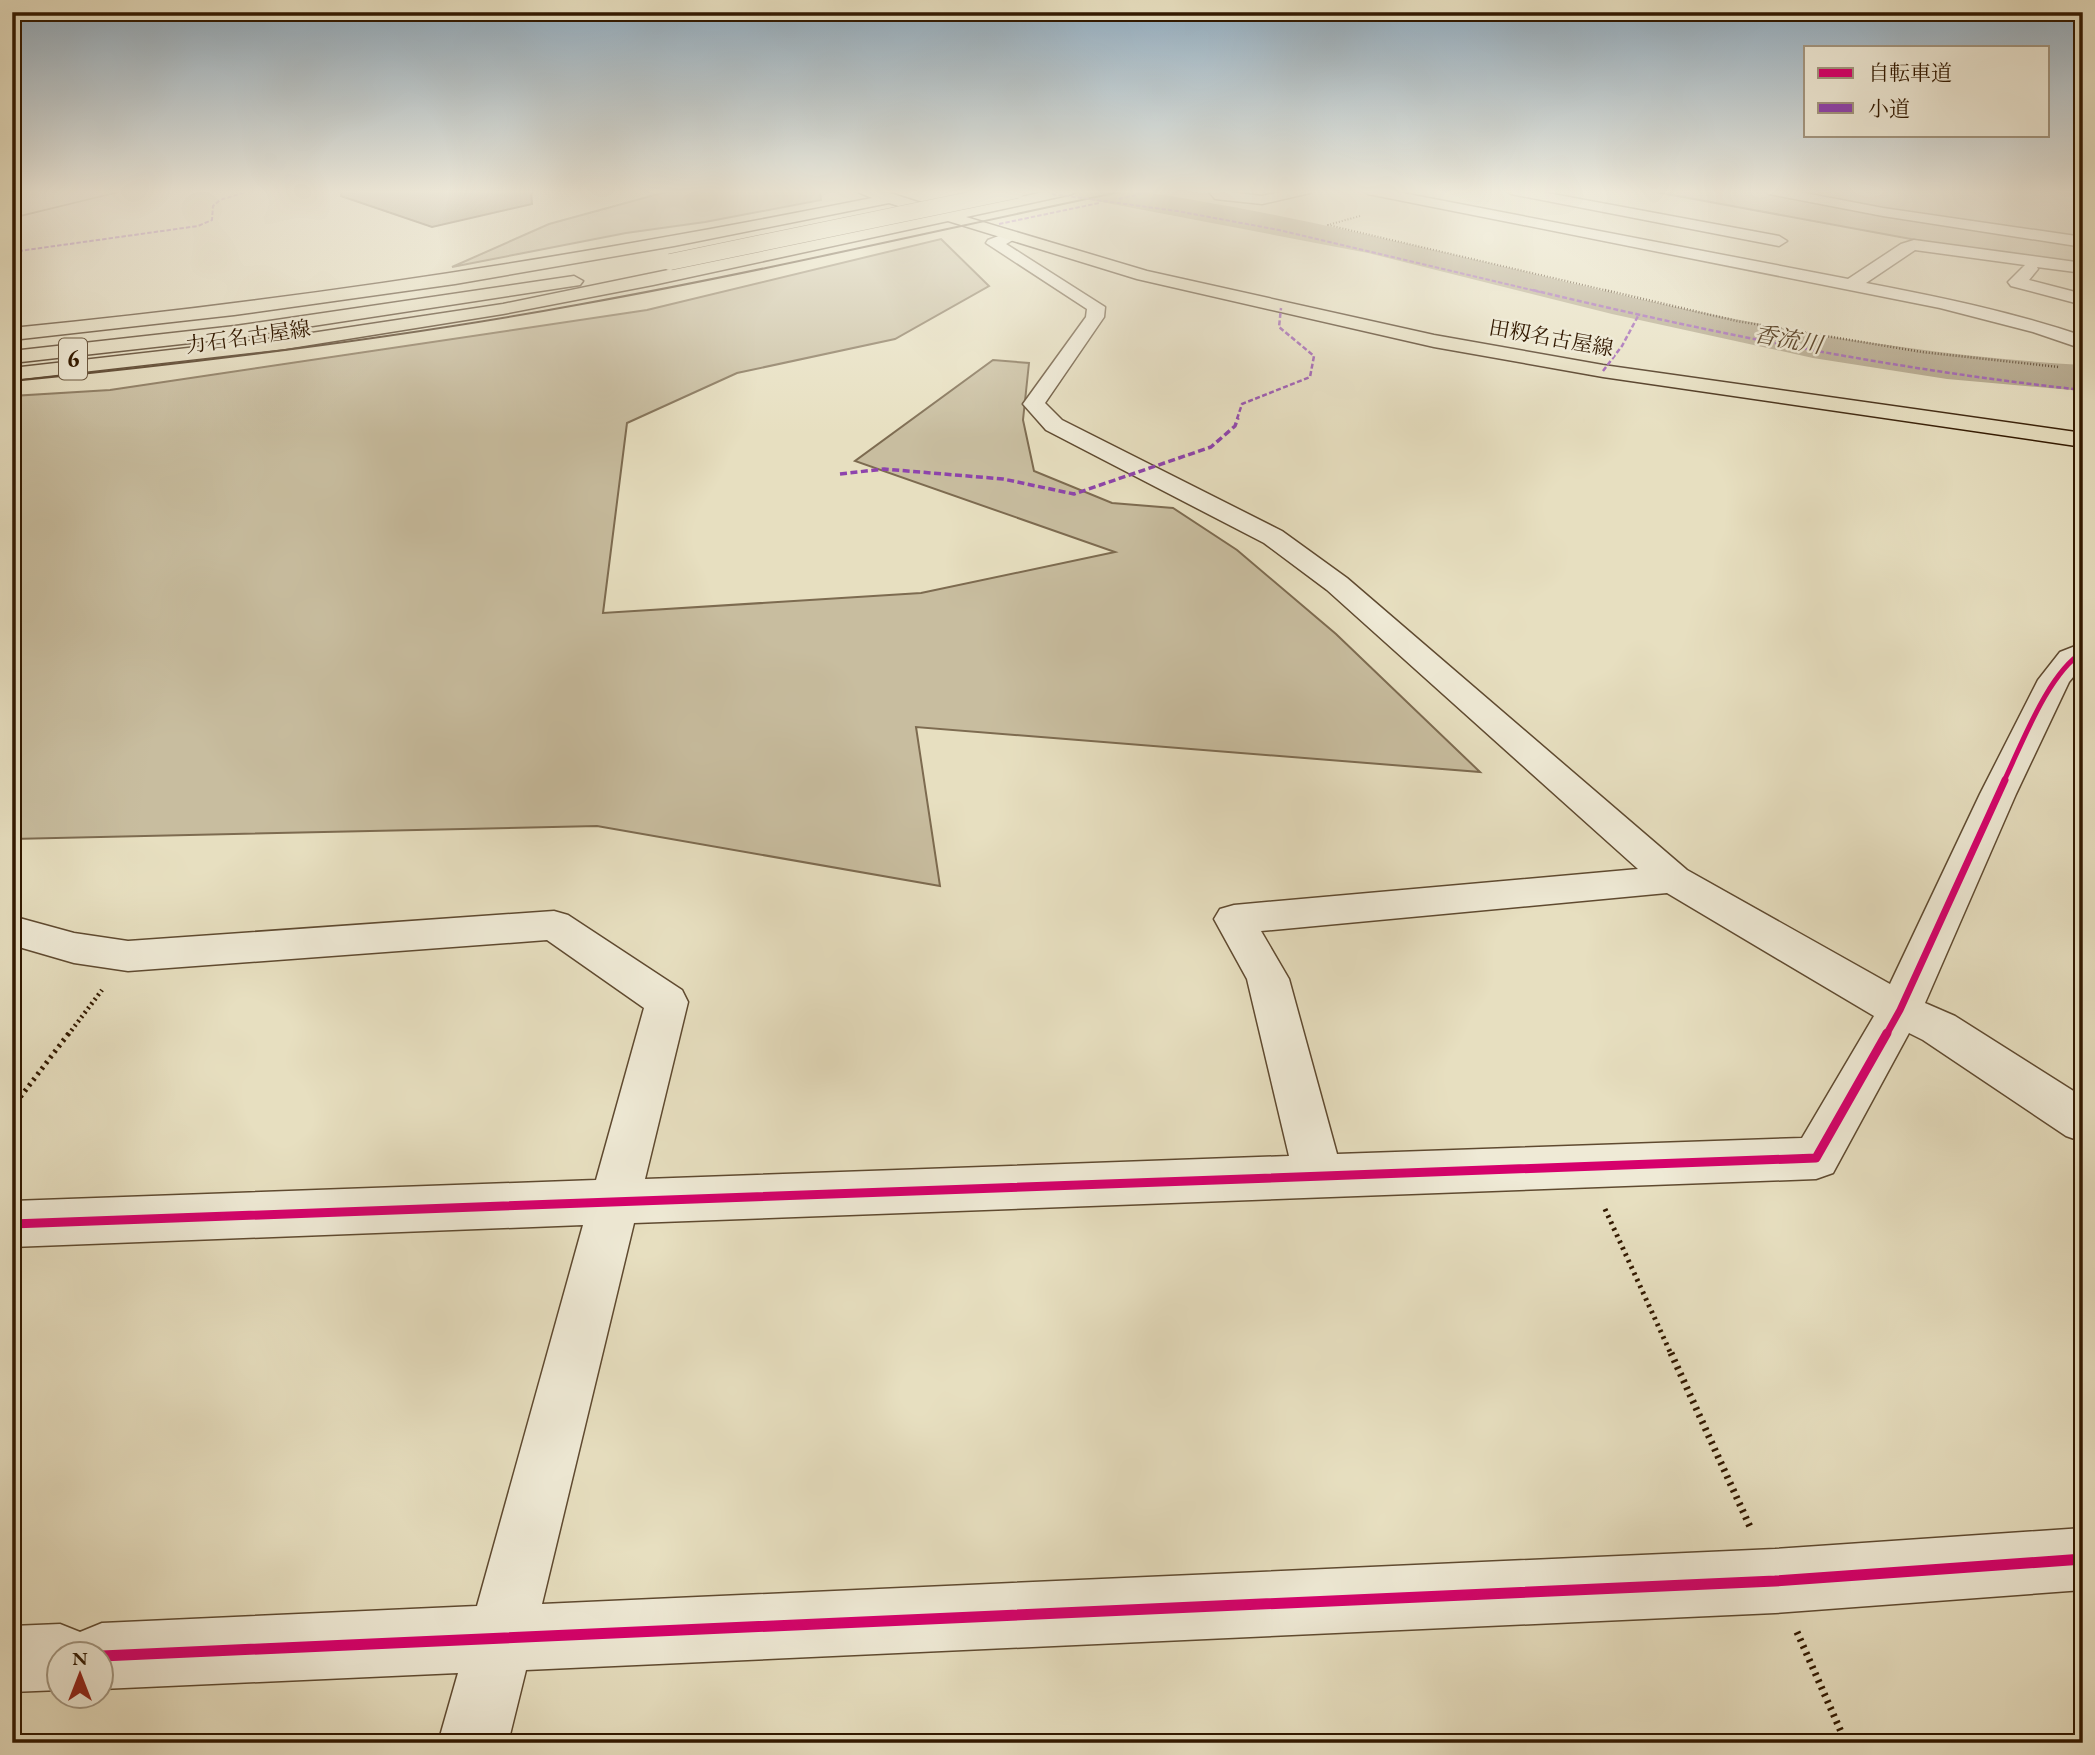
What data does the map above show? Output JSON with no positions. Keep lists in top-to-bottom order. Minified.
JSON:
{"streets":{"main road":["力石名古屋線","田籾名古屋線","6"]},"water":["香流川"],"legend":["自転車道","小道"],"north":"top"}
